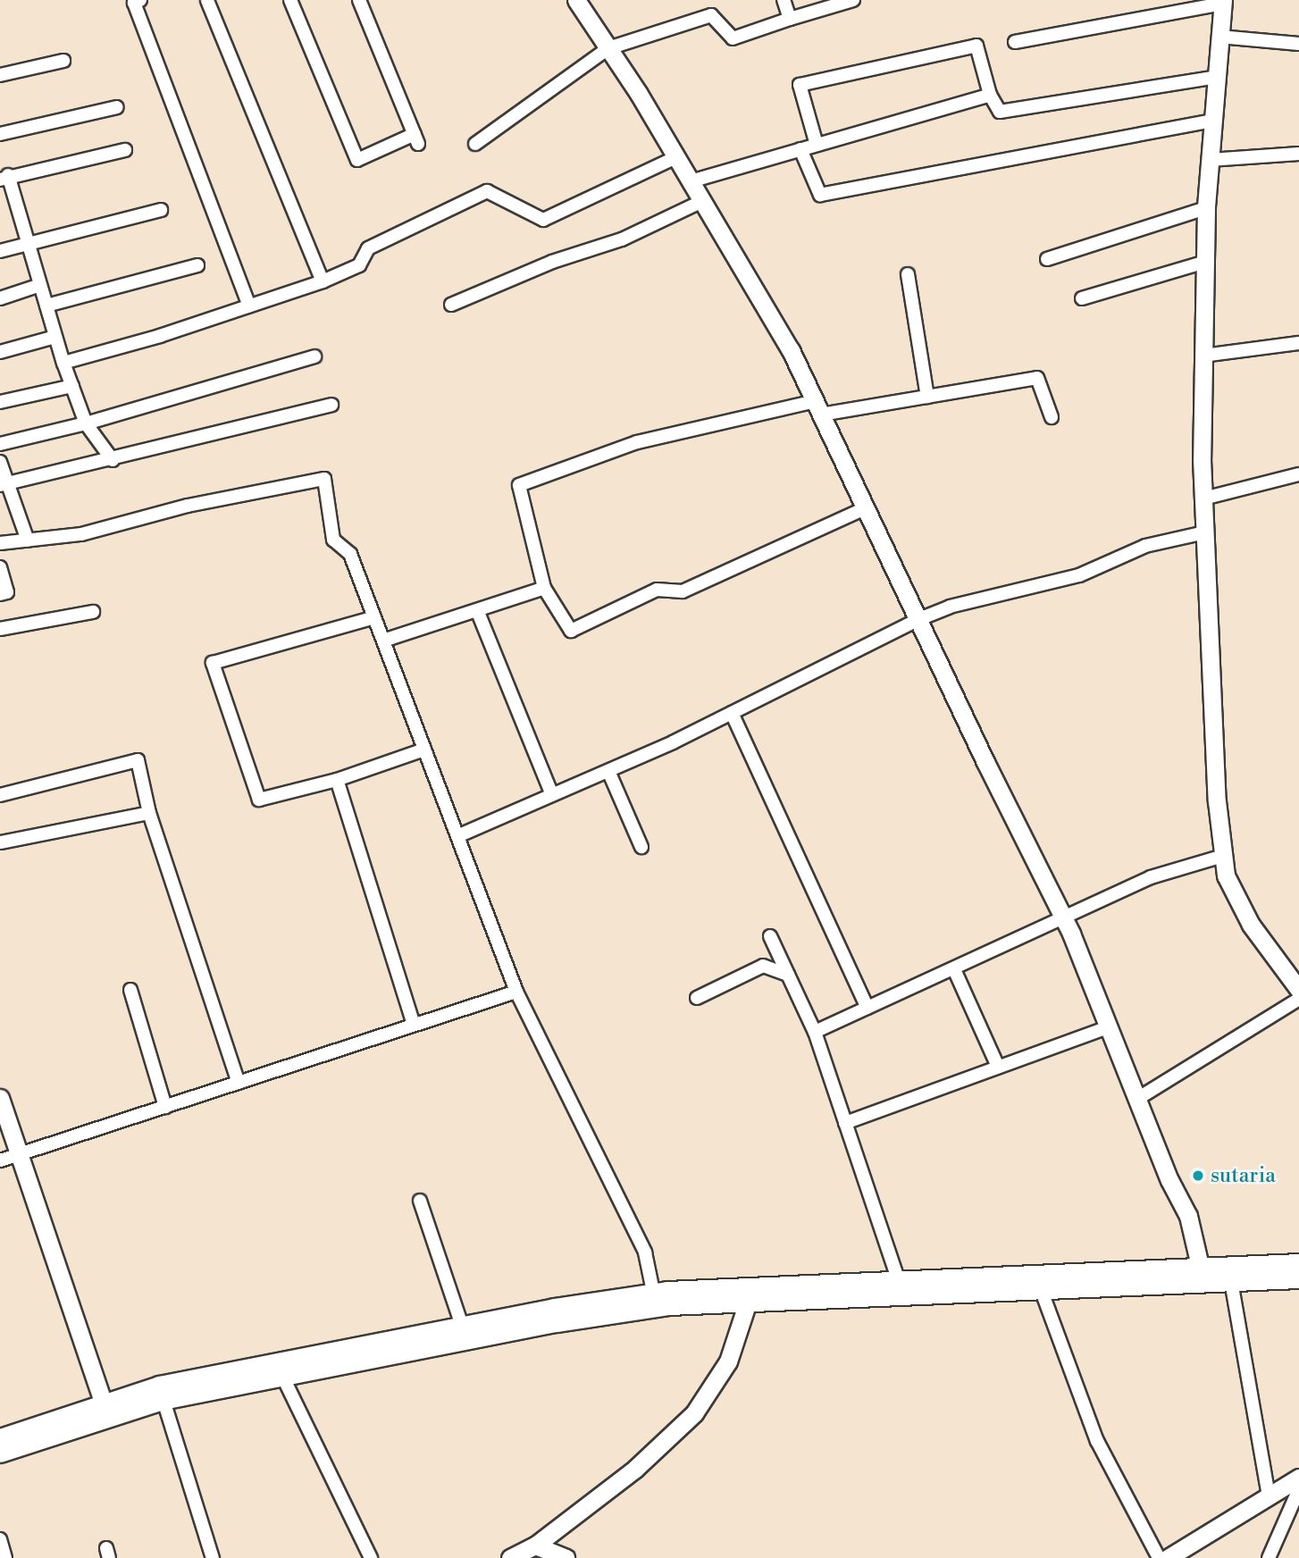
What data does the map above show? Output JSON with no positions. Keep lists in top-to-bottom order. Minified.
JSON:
{"places":["sutaria"]}
